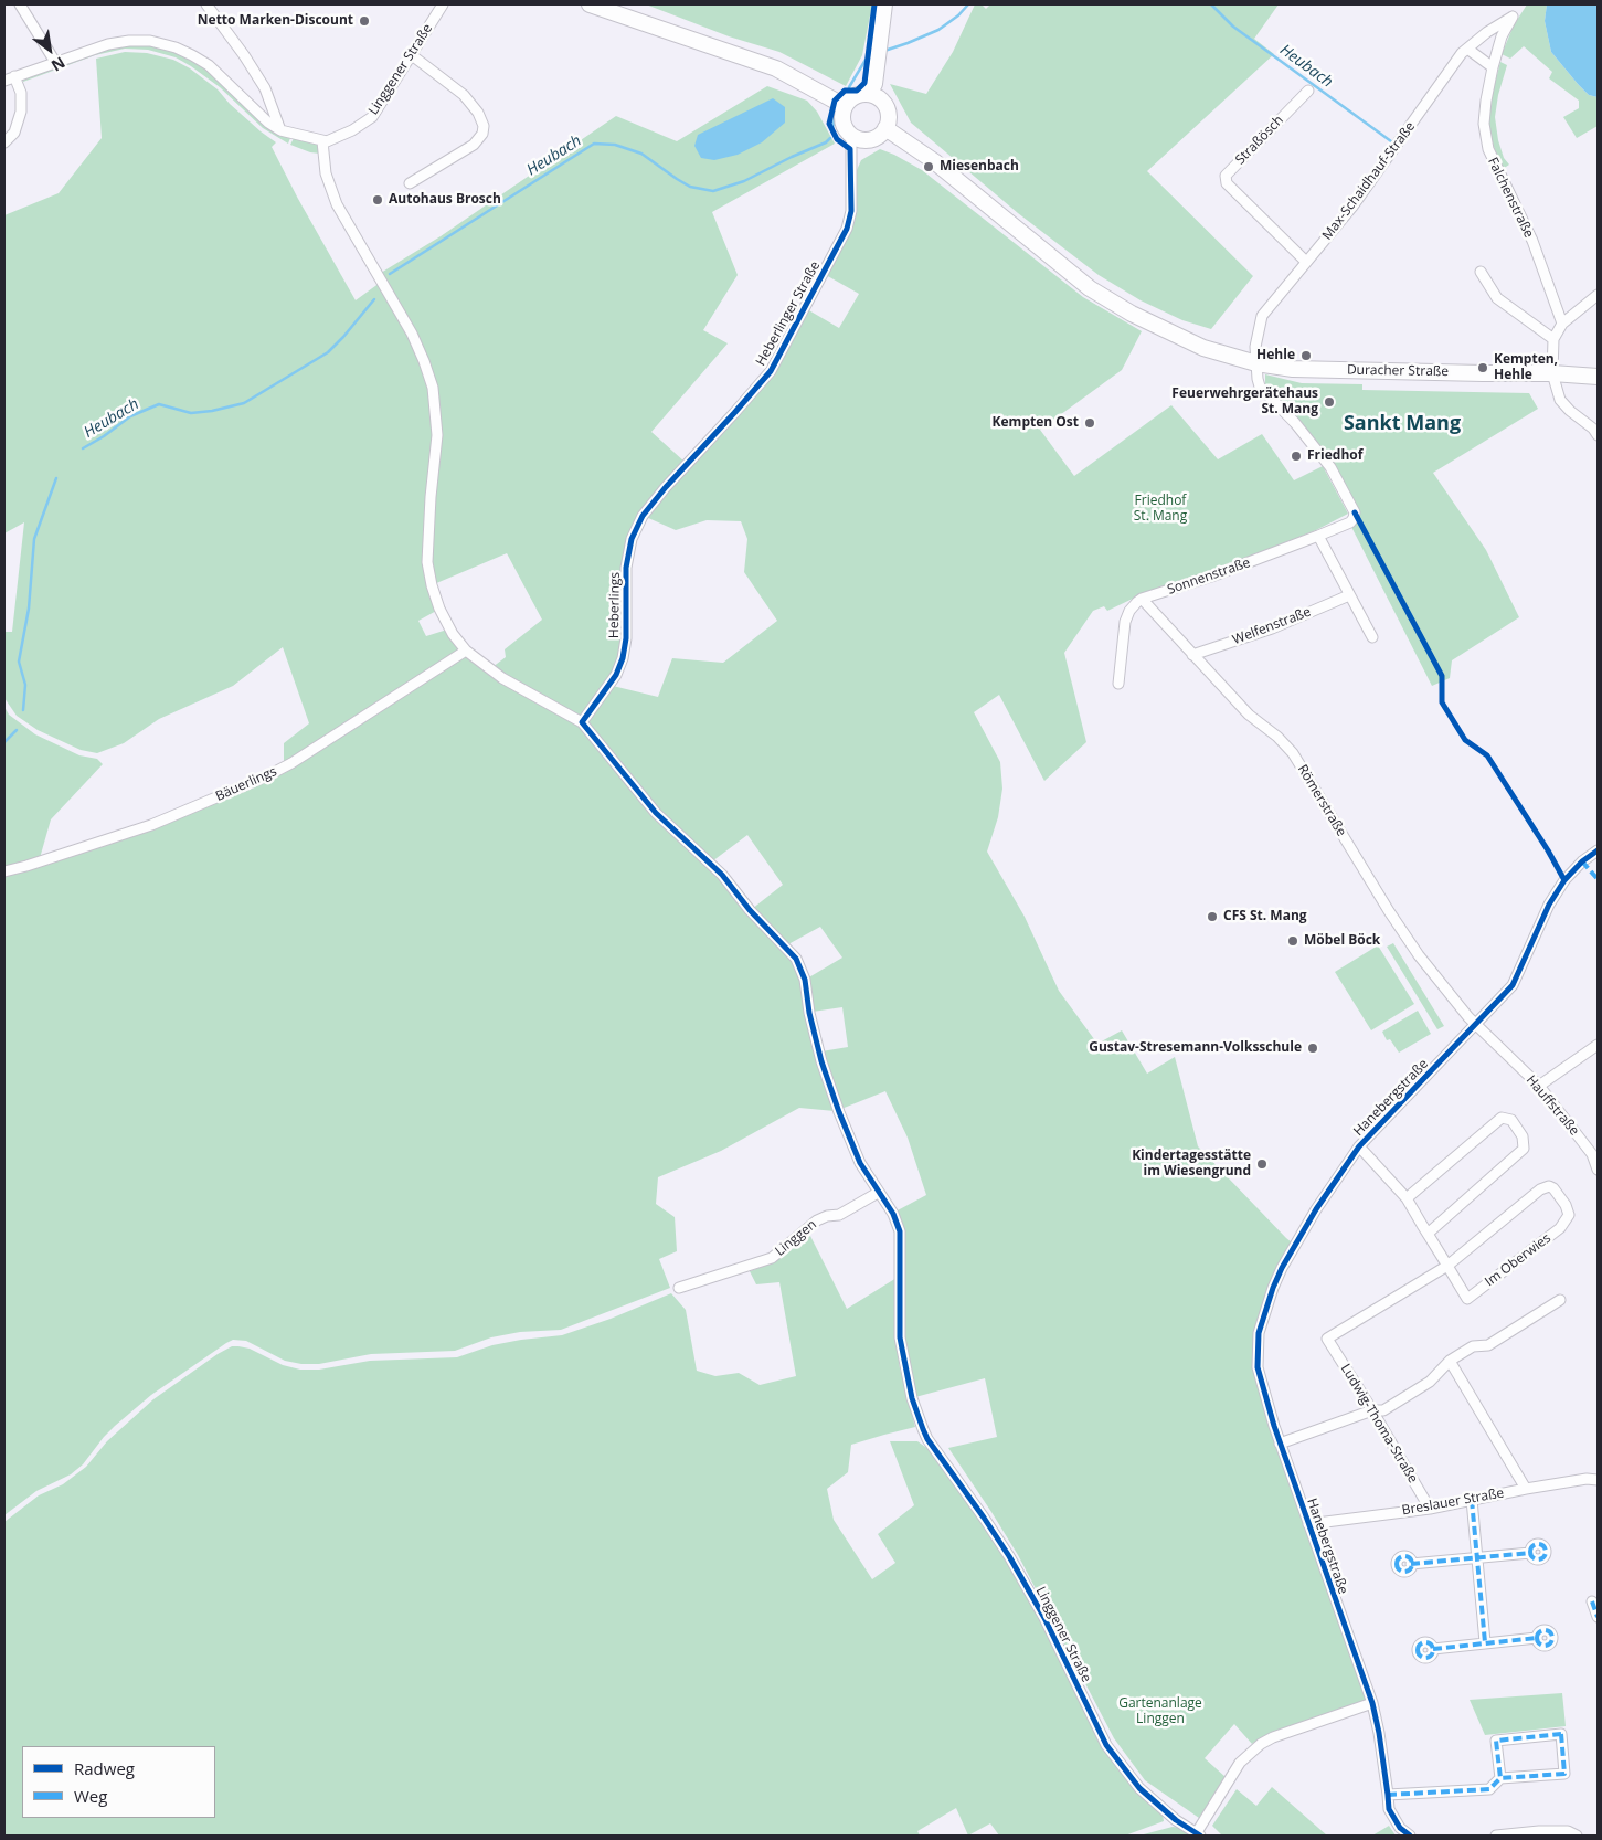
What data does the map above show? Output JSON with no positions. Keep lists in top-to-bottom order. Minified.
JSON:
{"streets":{"main road":["Duracher Straße"],"street":["Linggener Straße","Straßösch","Max-Schaidhauf-Straße","Falchenstraße","Heberlinger Straße","Sonnenstraße","Heberlings","Welfenstraße","Bäuerlings","Römerstraße","Hanebergstraße","Hauffstraße","Linggen","Im Oberwies","Ludwig-Thoma-Straße","Breslauer Straße"]},"crossings":[["Linggener Straße","Heberlings"],["Linggener Straße","Linggen"],["Straßösch","Max-Schaidhauf-Straße"],["Max-Schaidhauf-Straße","Falchenstraße"],["Max-Schaidhauf-Straße","Duracher Straße"],["Max-Schaidhauf-Straße","Sonnenstraße"],["Heberlinger Straße","Duracher Straße"],["Heberlinger Straße","Heberlings"],["Sonnenstraße","Römerstraße"],["Welfenstraße","Römerstraße"],["Römerstraße","Hanebergstraße"],["Römerstraße","Hauffstraße"],["Hanebergstraße","Hauffstraße"],["Hanebergstraße","Im Oberwies"],["Hanebergstraße","Breslauer Straße"],["Im Oberwies","Ludwig-Thoma-Straße"],["Ludwig-Thoma-Straße","Breslauer Straße"]],"districts":["Sankt Mang"],"water":["Heubach"],"parks":["Friedhof St. Mang","Gartenanlage Linggen"],"places":["Netto Marken-Discount","Miesenbach","Autohaus Brosch","Hehle","Kempten, Hehle","Feuerwehrgerätehaus St. Mang","Kempten Ost","Friedhof","CFS St. Mang","Möbel Böck","Gustav-Stresemann-Volksschule","Kindertagesstätte im Wiesengrund"],"legend":["Radweg","Weg"],"north":"bottom right"}
